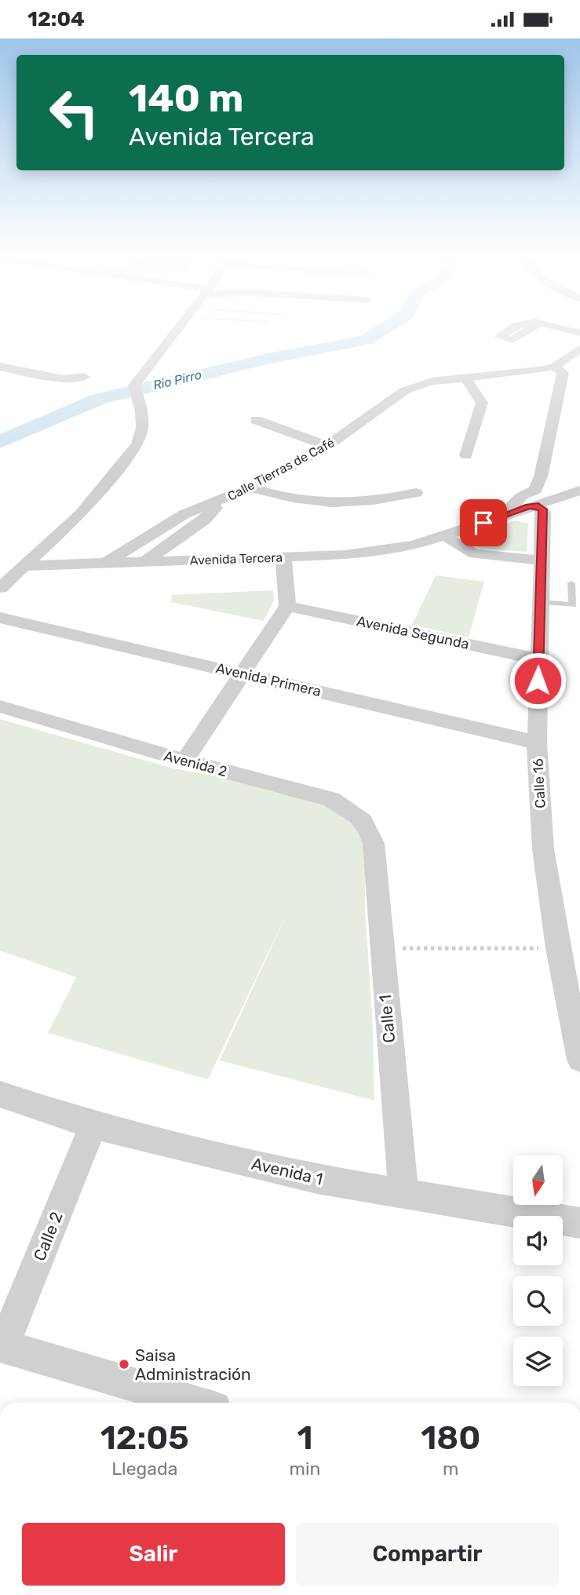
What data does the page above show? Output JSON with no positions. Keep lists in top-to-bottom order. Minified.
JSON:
{"streets":{"street":["Calle Tierras de Café","Avenida Tercera","Avenida Segunda","Avenida Primera","Avenida 2","Calle 16","Calle 1","Avenida 1","Calle 2"]},"crossings":[["Calle Tierras de Café","Avenida Tercera"],["Calle Tierras de Café","Calle 16"],["Avenida Tercera","Calle 16"],["Avenida Segunda","Calle 16"],["Avenida Primera","Calle 16"],["Avenida 2","Calle 1"],["Calle 1","Avenida 1"],["Avenida 1","Calle 2"]],"water":["Rio Pirro"],"places":["Saisa Administración"],"north":"bottom","page":{"status":"12:04","turn":["140 m","Avenida Tercera"],"eta":["12:05","Llegada","1","min","180","m"],"buttons":["Salir","Compartir"]}}
